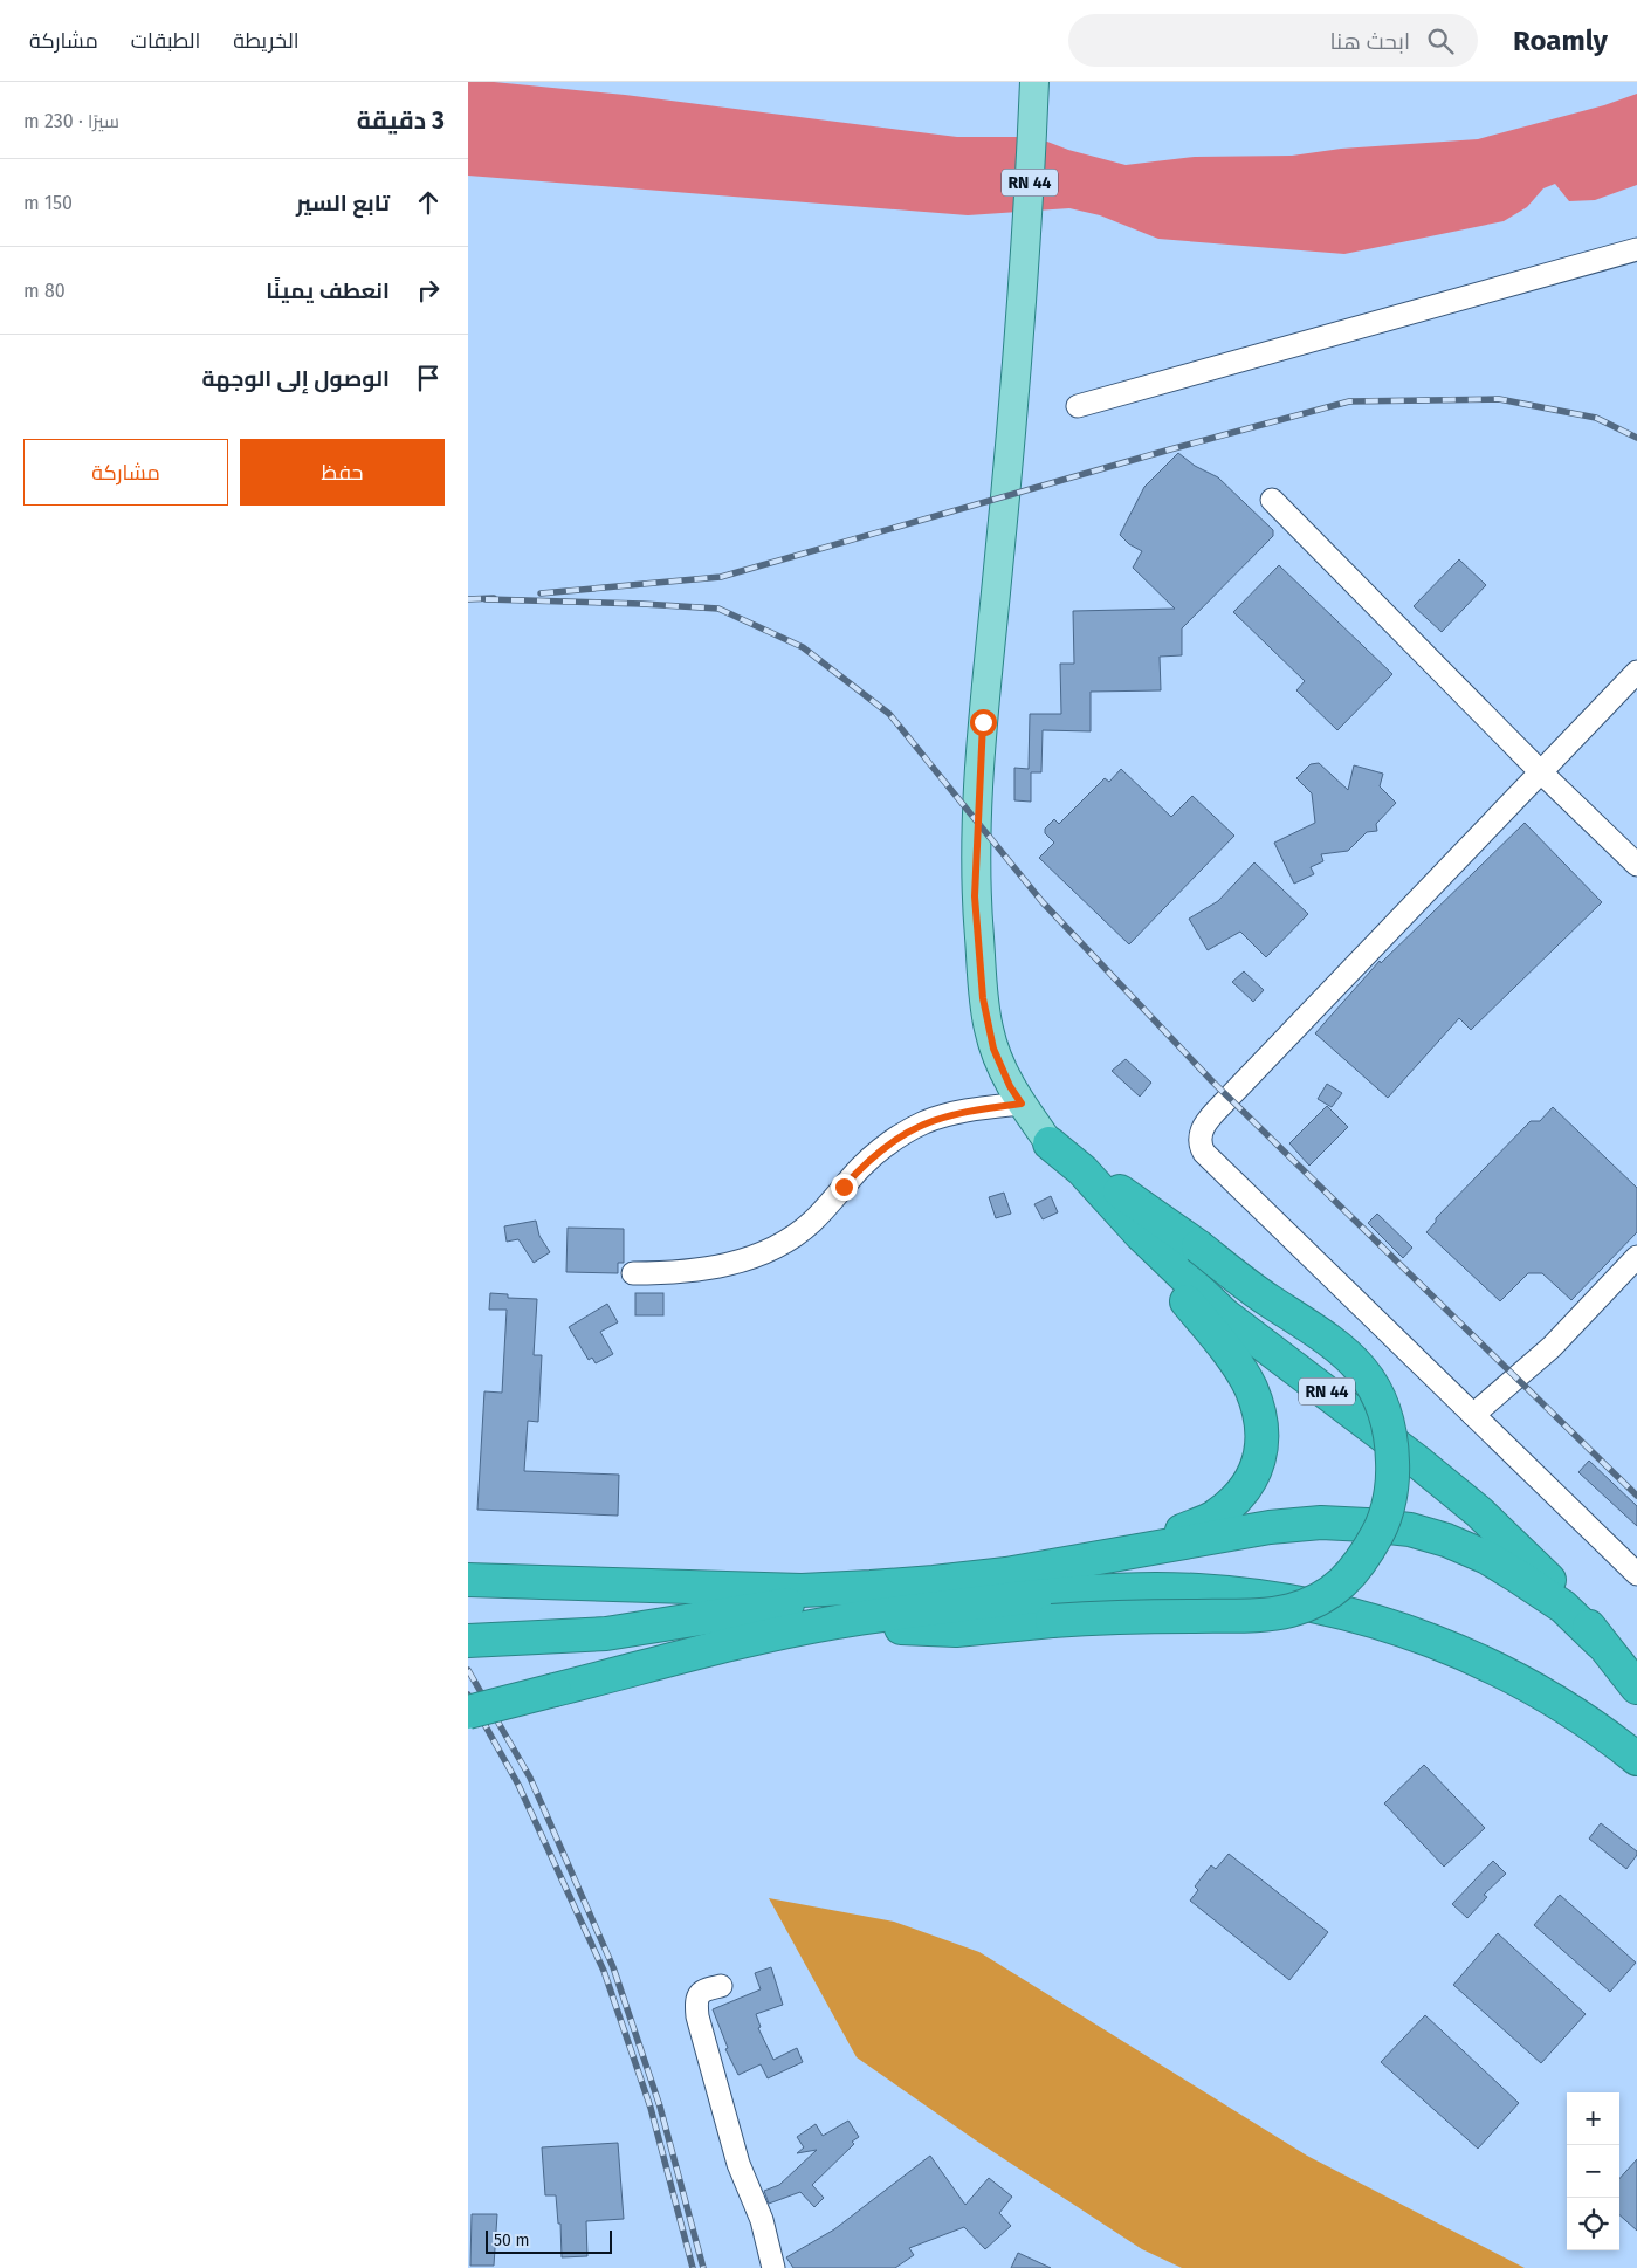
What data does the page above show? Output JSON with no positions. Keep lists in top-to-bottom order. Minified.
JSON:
{"streets":{"highway":["RN 44"]},"scale_bar":"50 m","page":{"header":"Roamly","search":"ابحث هنا","nav":["الخريطة","الطبقات","مشاركة"],"heading":["3 دقيقة","سيرًا · 230 m"],"list":[["تابع السير","150 m"],["انعطف يمينًا","80 m"],"الوصول إلى الوجهة"],"buttons":["حفظ","مشاركة"],"map_buttons":["+","−"],"scale":"50 m"}}
